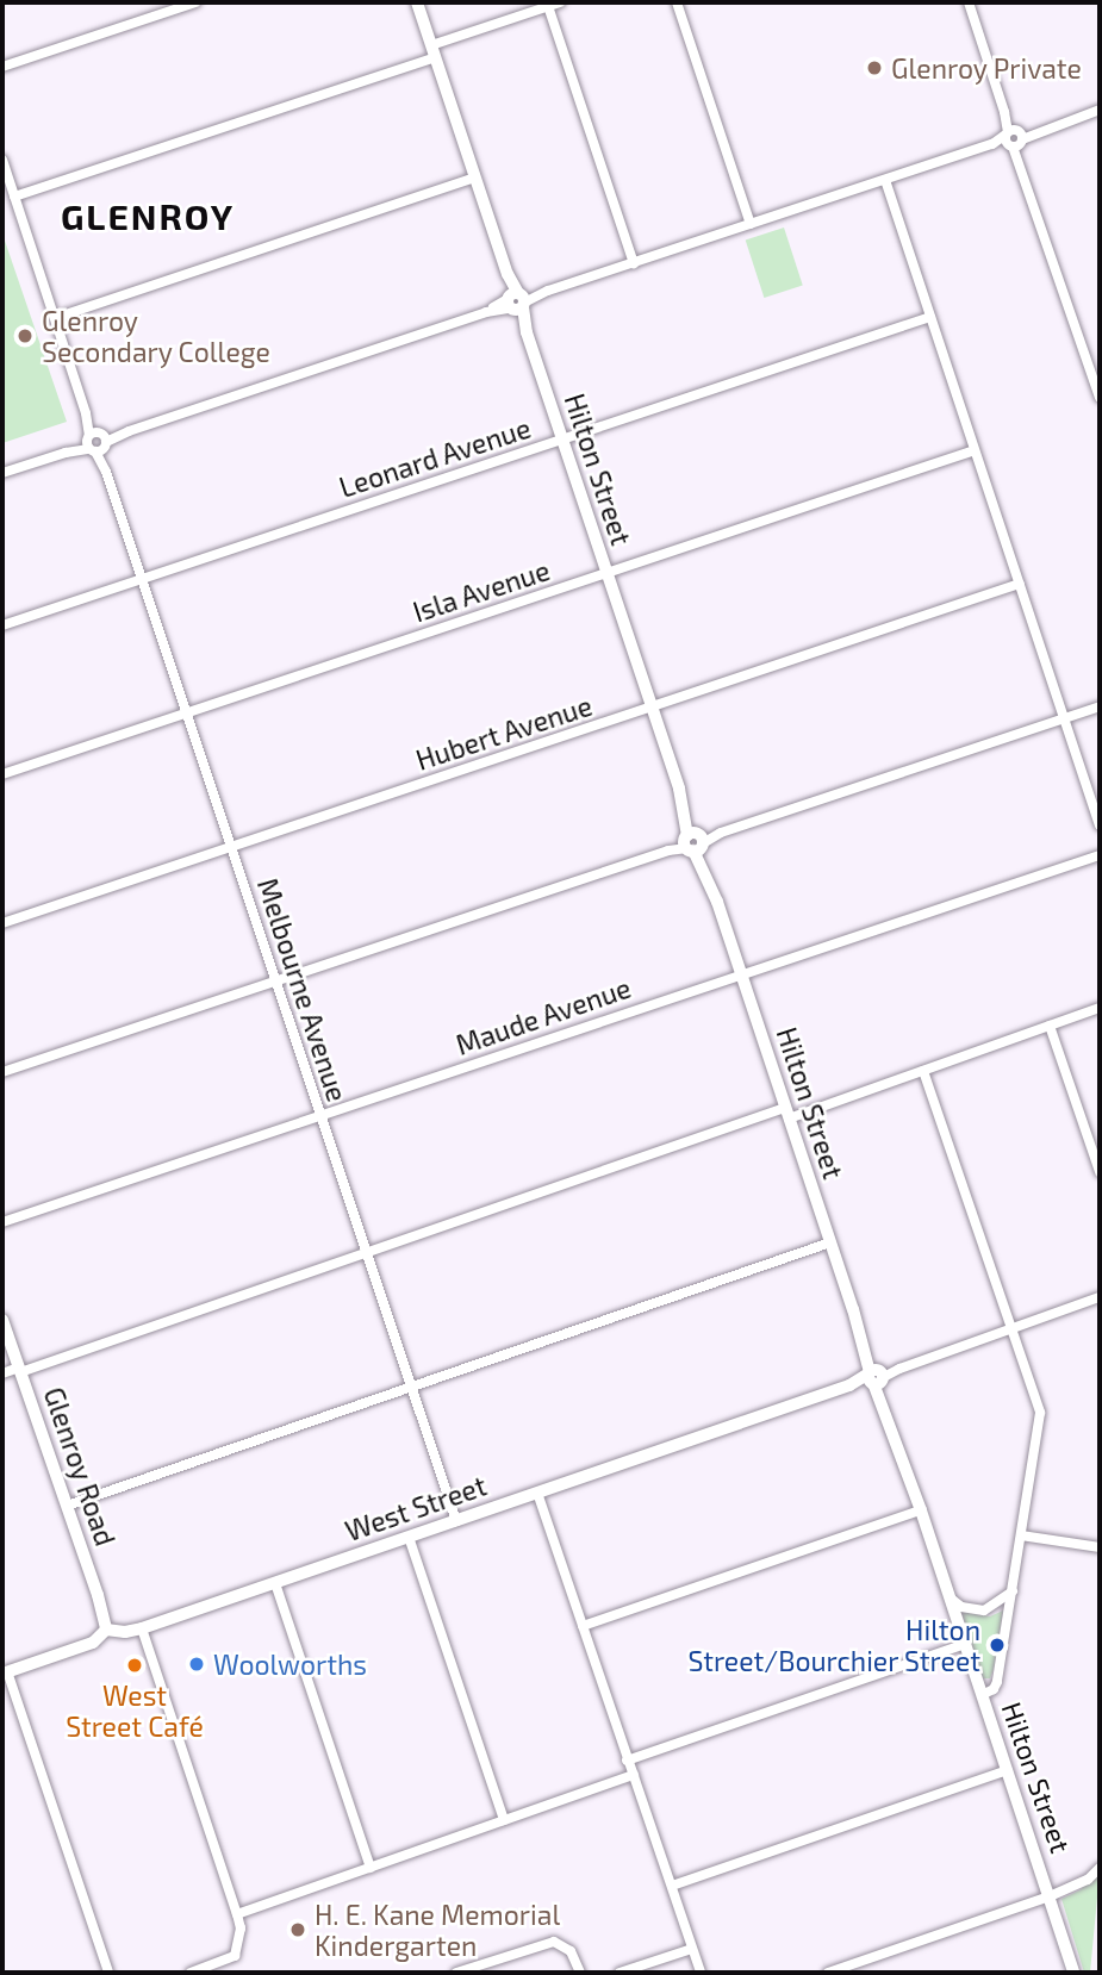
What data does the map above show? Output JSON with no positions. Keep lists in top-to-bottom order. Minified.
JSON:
{"streets":{"street":["Leonard Avenue","Hilton Street","Isla Avenue","Hubert Avenue","Melbourne Avenue","Maude Avenue","Glenroy Road","West Street"]},"crossings":[["Leonard Avenue","Hilton Street"],["Leonard Avenue","Melbourne Avenue"],["Hilton Street","Isla Avenue"],["Hilton Street","Hubert Avenue"],["Hilton Street","Maude Avenue"],["Hilton Street","West Street"],["Isla Avenue","Melbourne Avenue"],["Hubert Avenue","Melbourne Avenue"],["Melbourne Avenue","Maude Avenue"],["Melbourne Avenue","West Street"],["Glenroy Road","West Street"]],"districts":["GLENROY"],"places":["Glenroy Private","Glenroy Secondary College","Hilton Street/Bourchier Street","Woolworths","West Street Café","H. E. Kane Memorial Kindergarten"]}
